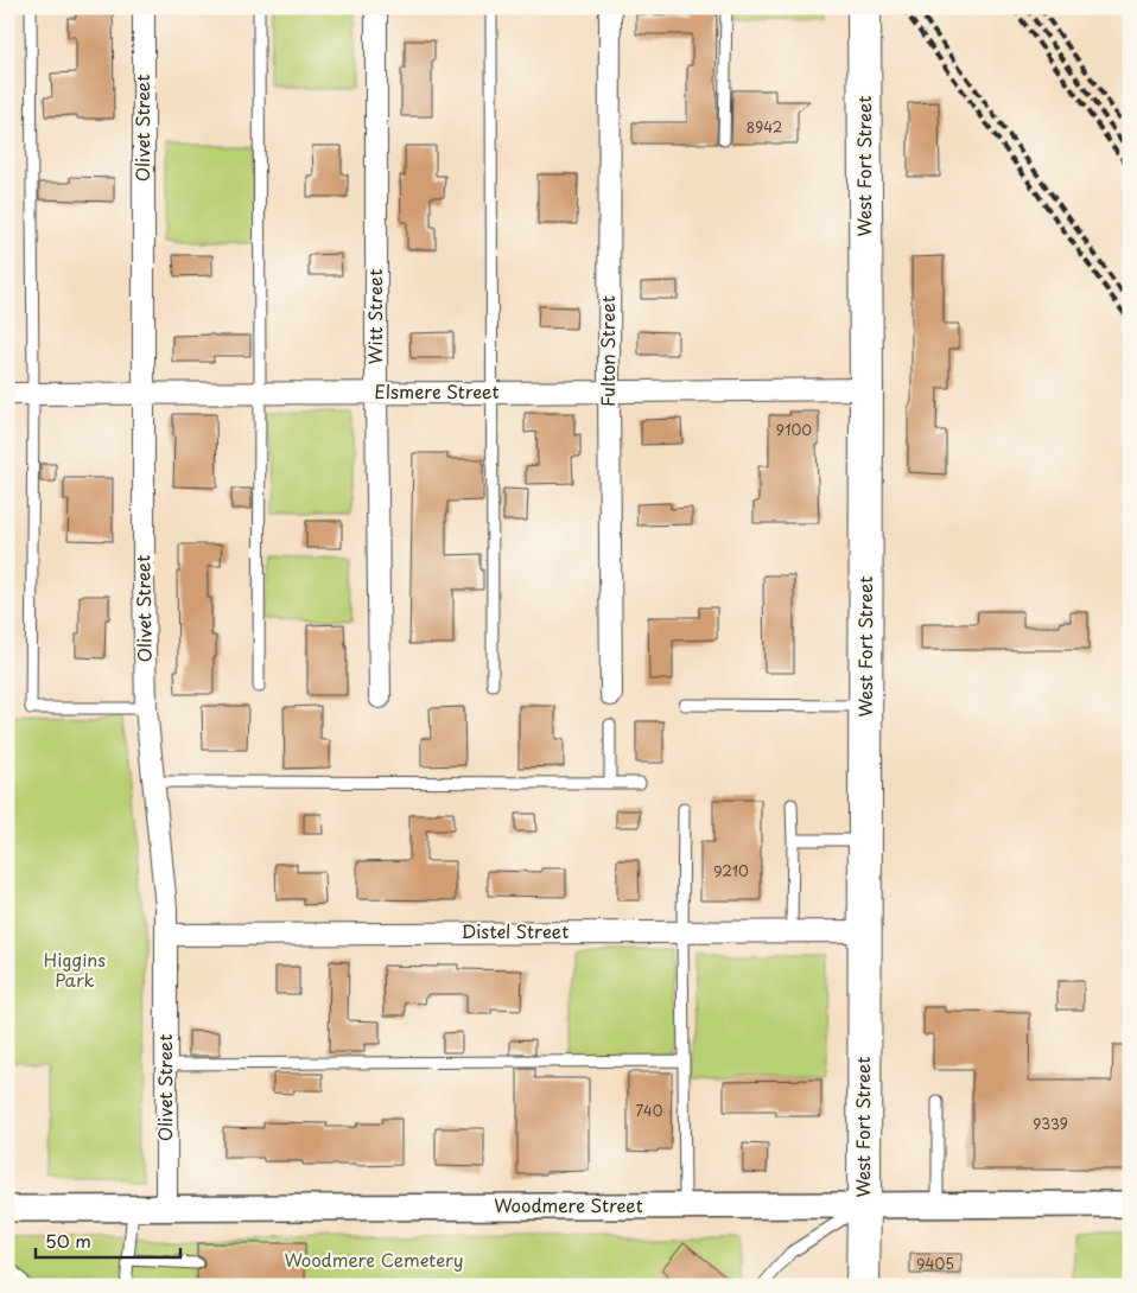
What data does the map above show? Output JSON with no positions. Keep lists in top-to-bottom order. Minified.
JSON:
{"streets":{"main road":["West Fort Street"],"street":["Olivet Street","Witt Street","Fulton Street","Elsmere Street","Distel Street","Woodmere Street"]},"crossings":[["Olivet Street","Elsmere Street"],["Olivet Street","Distel Street"],["Olivet Street","Woodmere Street"],["West Fort Street","Elsmere Street"],["West Fort Street","Distel Street"],["West Fort Street","Woodmere Street"],["Witt Street","Elsmere Street"],["Fulton Street","Elsmere Street"]],"parks":["Higgins Park","Woodmere Cemetery"],"house_numbers":["8942","9100","9210","740","9339","9405"],"scale_bar":"50 m"}
